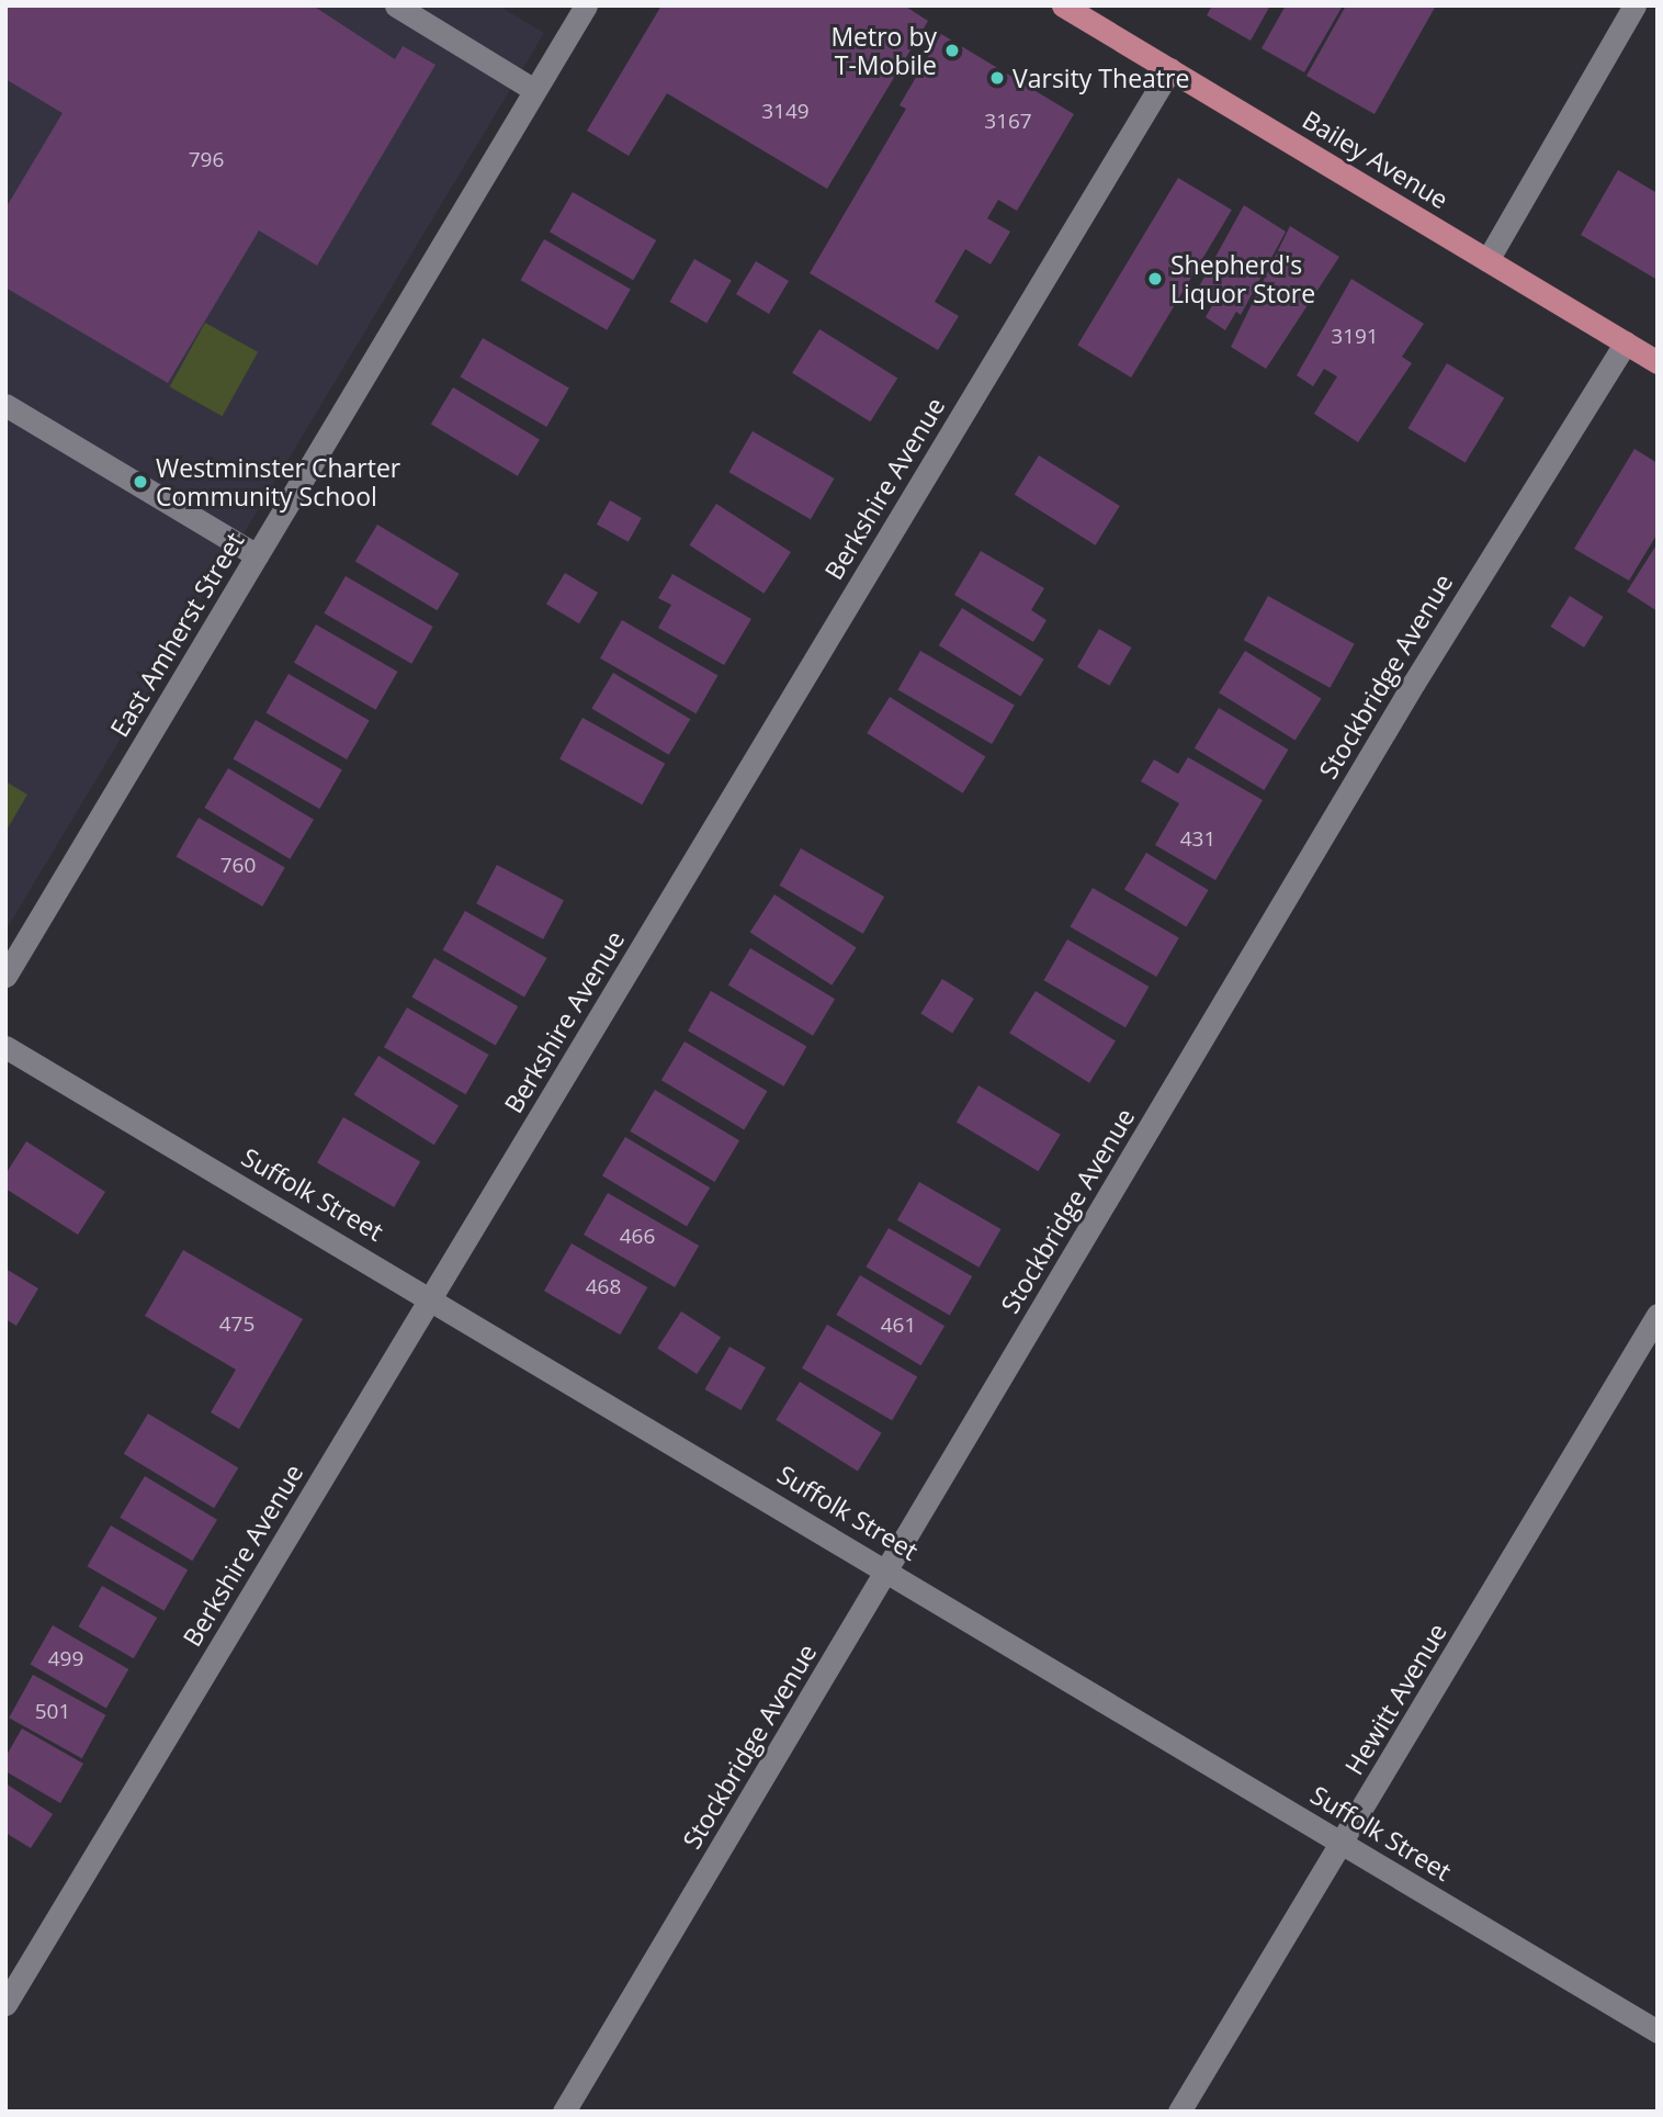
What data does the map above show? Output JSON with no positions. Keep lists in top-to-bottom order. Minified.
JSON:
{"streets":{"main road":["Bailey Avenue"],"street":["Berkshire Avenue","East Amherst Street","Stockbridge Avenue","Suffolk Street","Hewitt Avenue"]},"crossings":[["Bailey Avenue","Berkshire Avenue"],["Bailey Avenue","Stockbridge Avenue"],["Berkshire Avenue","Suffolk Street"],["Stockbridge Avenue","Suffolk Street"],["Suffolk Street","Hewitt Avenue"]],"places":["Metro by T-Mobile","Varsity Theatre","Shepherd's Liquor Store","Westminster Charter Community School"],"house_numbers":["3149","3167","796","3191","431","760","466","468","475","461","499","501"]}
